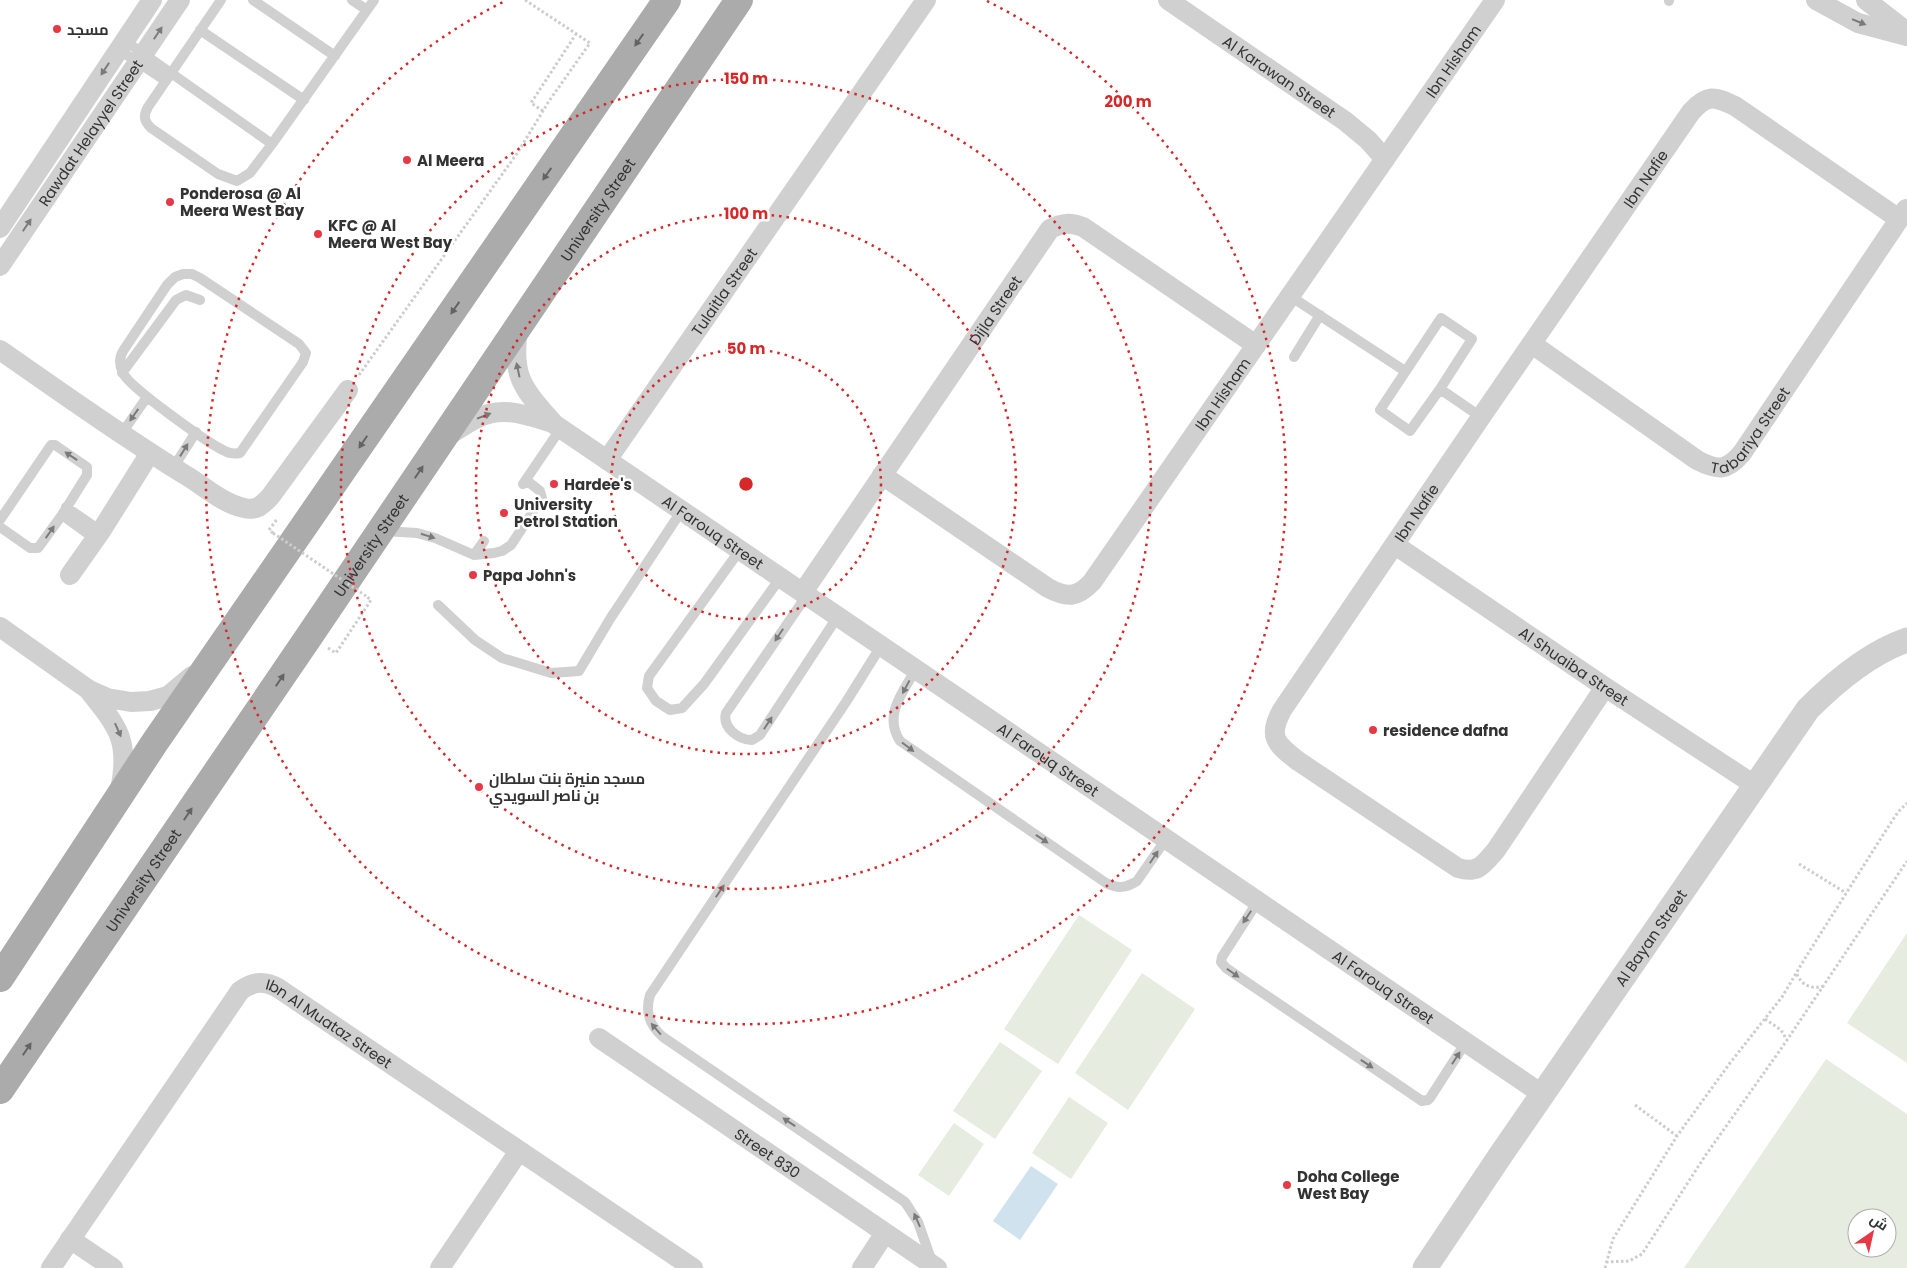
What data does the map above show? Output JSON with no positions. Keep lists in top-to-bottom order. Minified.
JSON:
{"streets":{"main road":["University Street"],"street":["Ibn Hisham","Al Karawan Street","Rawdat Helayyel Street","Ibn Nafie","Tulaitla Street","Dijla Street","Tabariya Street","Al Farouq Street","Al Shuaiba Street","Al Bayan Street","Ibn Al Muataz Street","Street 830"]},"crossings":[["Ibn Hisham","Al Karawan Street"],["Ibn Hisham","Dijla Street"],["Ibn Nafie","Tabariya Street"],["Ibn Nafie","Al Shuaiba Street"],["University Street","Al Farouq Street"],["Tulaitla Street","Al Farouq Street"],["Dijla Street","Al Farouq Street"],["Al Farouq Street","Al Bayan Street"],["Al Shuaiba Street","Al Bayan Street"]],"places":["مسجد","Al Meera","Ponderosa @ Al Meera West Bay","KFC @ Al Meera West Bay","Hardee's","University Petrol Station","Papa John's","residence dafna","مسجد منيرة بنت سلطان بن ناصر السويدي","Doha College West Bay"],"north":"top right","rings":["150 m","200 m","100 m","50 m"]}
